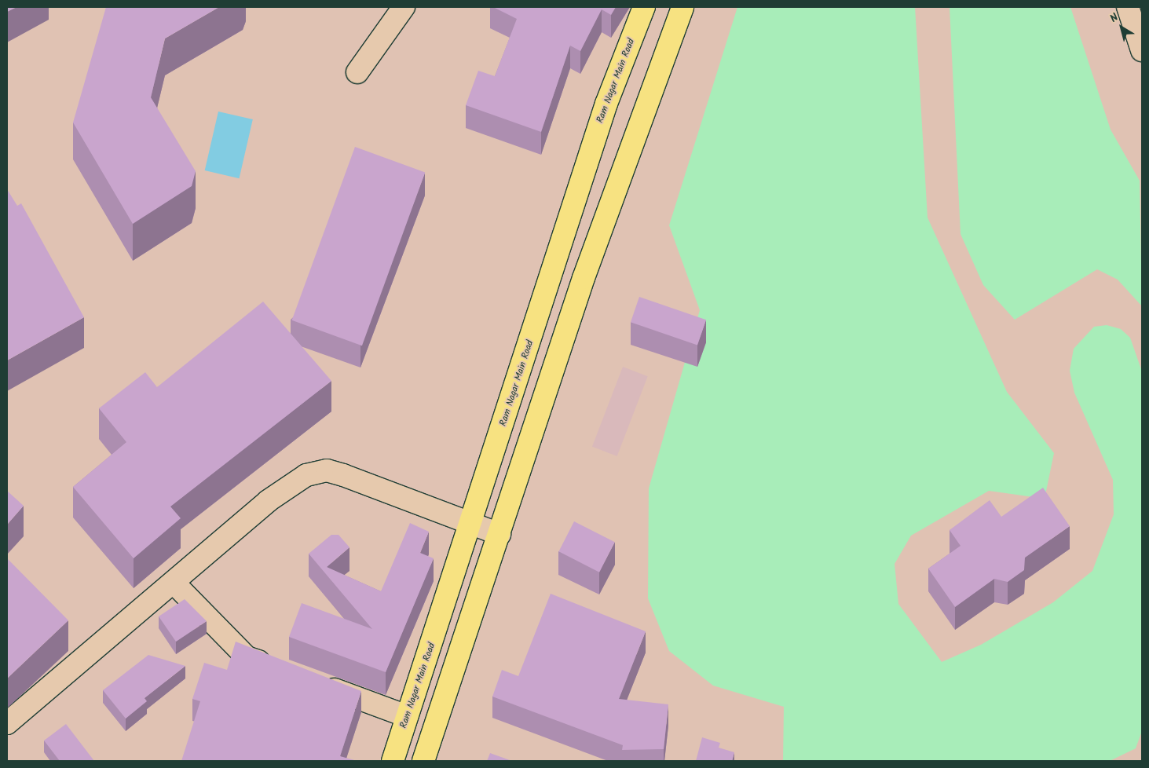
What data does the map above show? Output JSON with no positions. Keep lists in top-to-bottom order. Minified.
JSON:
{"streets":{"main road":["Ram Nagar Main Road"]},"north":"top left"}
